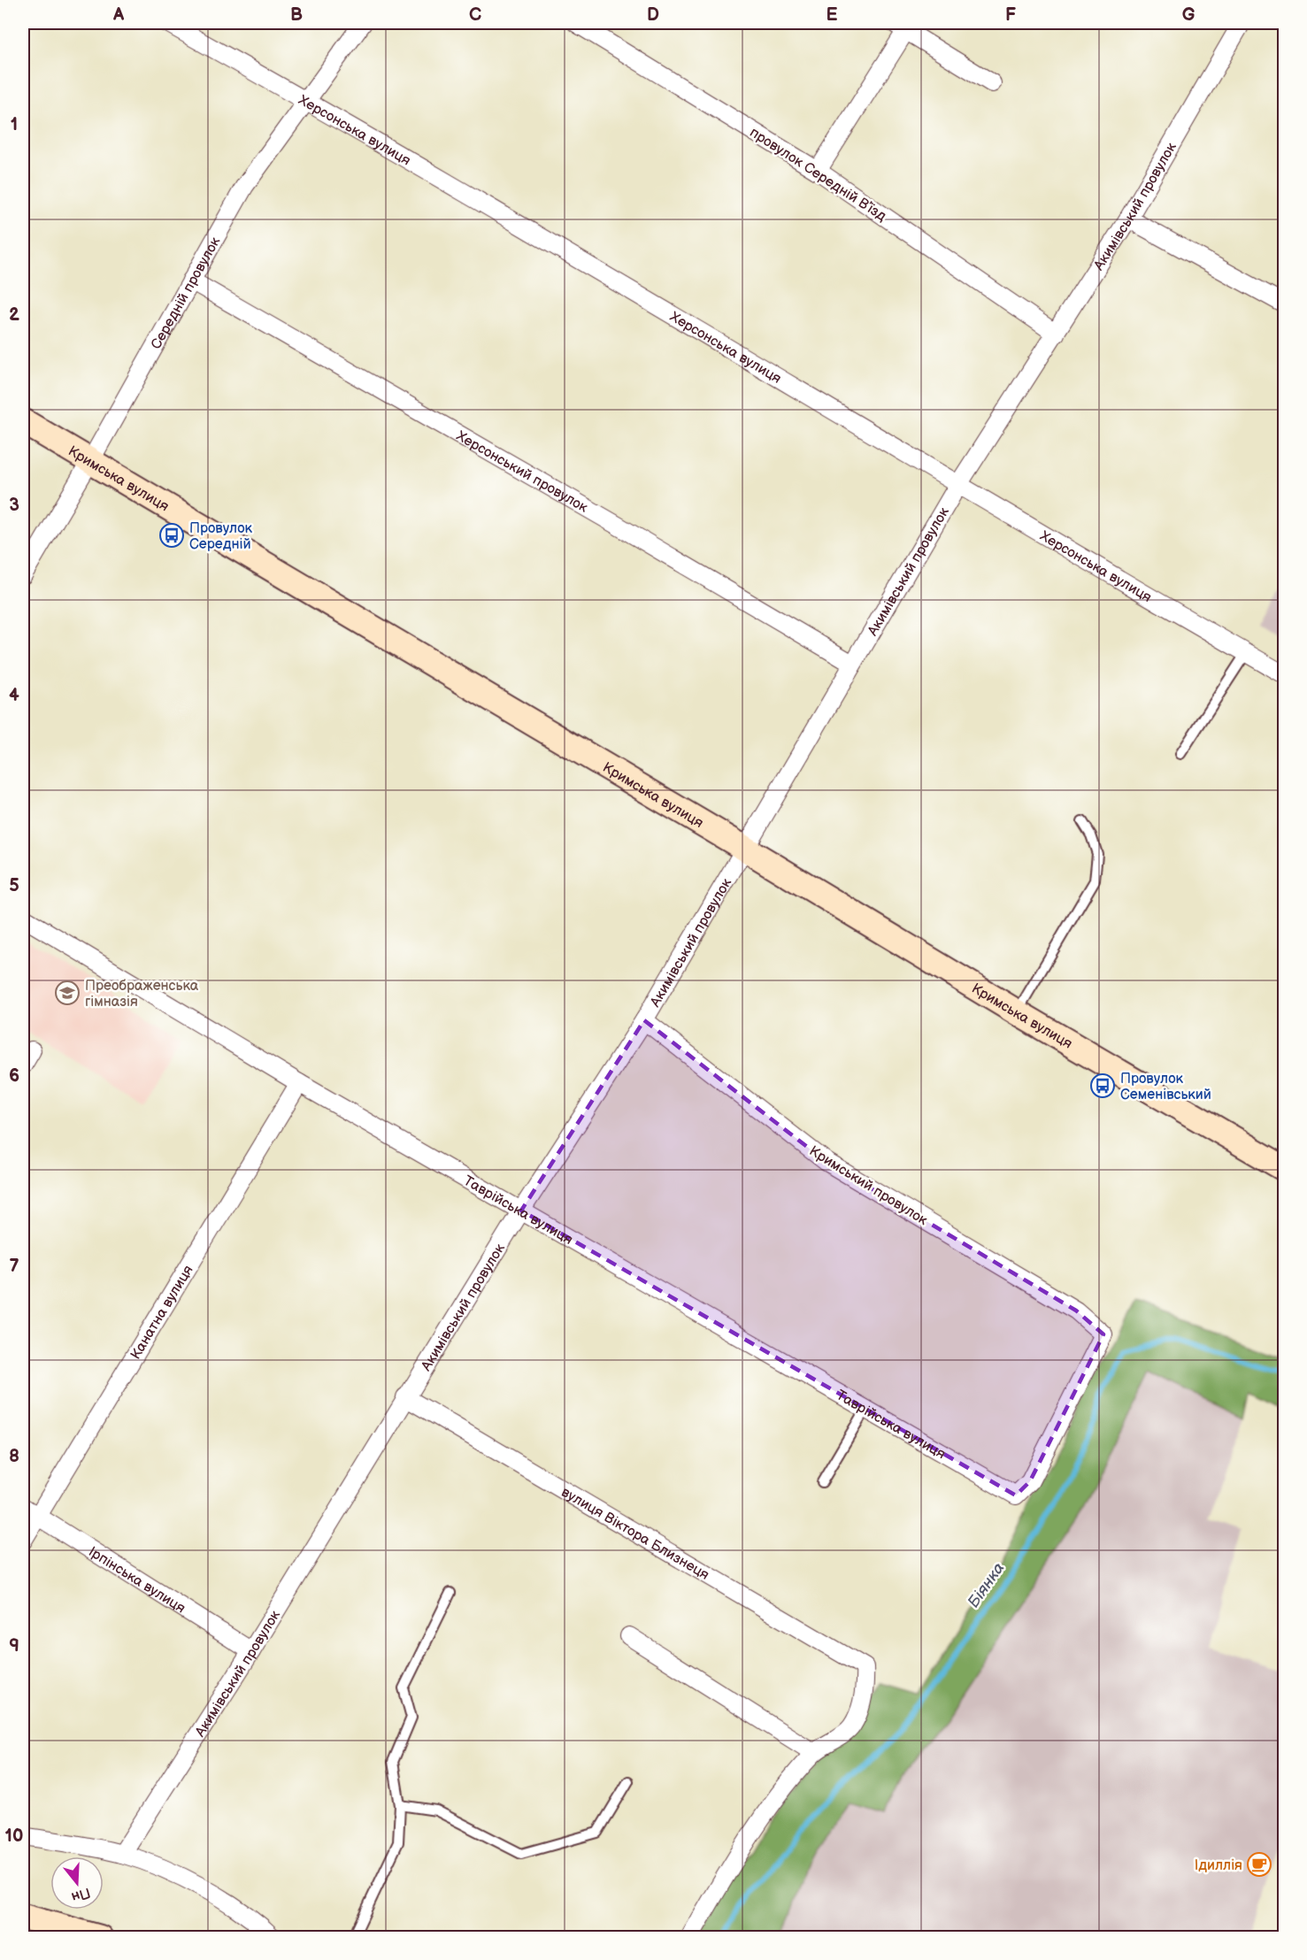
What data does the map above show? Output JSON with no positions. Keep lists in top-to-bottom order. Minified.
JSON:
{"streets":{"street":["Херсонська вулиця","провулок Середній Вʼїзд","Акимівський провулок","Середній провулок","Херсонський провулок","Кримська вулиця","Кримський провулок","Таврійська вулиця","Канатна вулиця","вулиця Віктора Близнеця","Ірпінська вулиця"]},"crossings":[["Херсонська вулиця","Акимівський провулок"],["Херсонська вулиця","Середній провулок"],["провулок Середній Вʼїзд","Акимівський провулок"],["Акимівський провулок","Херсонський провулок"],["Акимівський провулок","Кримська вулиця"],["Акимівський провулок","Кримський провулок"],["Акимівський провулок","Таврійська вулиця"],["Акимівський провулок","вулиця Віктора Близнеця"],["Акимівський провулок","Ірпінська вулиця"],["Середній провулок","Херсонський провулок"],["Середній провулок","Кримська вулиця"],["Кримський провулок","Таврійська вулиця"],["Таврійська вулиця","Канатна вулиця"],["Канатна вулиця","Ірпінська вулиця"]],"water":["Біянка"],"places":{"bus stop":["Провулок Середній","Провулок Семенівський"],"school or university":["Преображенська гімназія"],"cafe":["Ідиллія"]},"north":"bottom","grid":{"columns":["A","B","C","D","E","F","G"],"rows":["1","2","3","4","5","6","7","8","9","10"]}}
